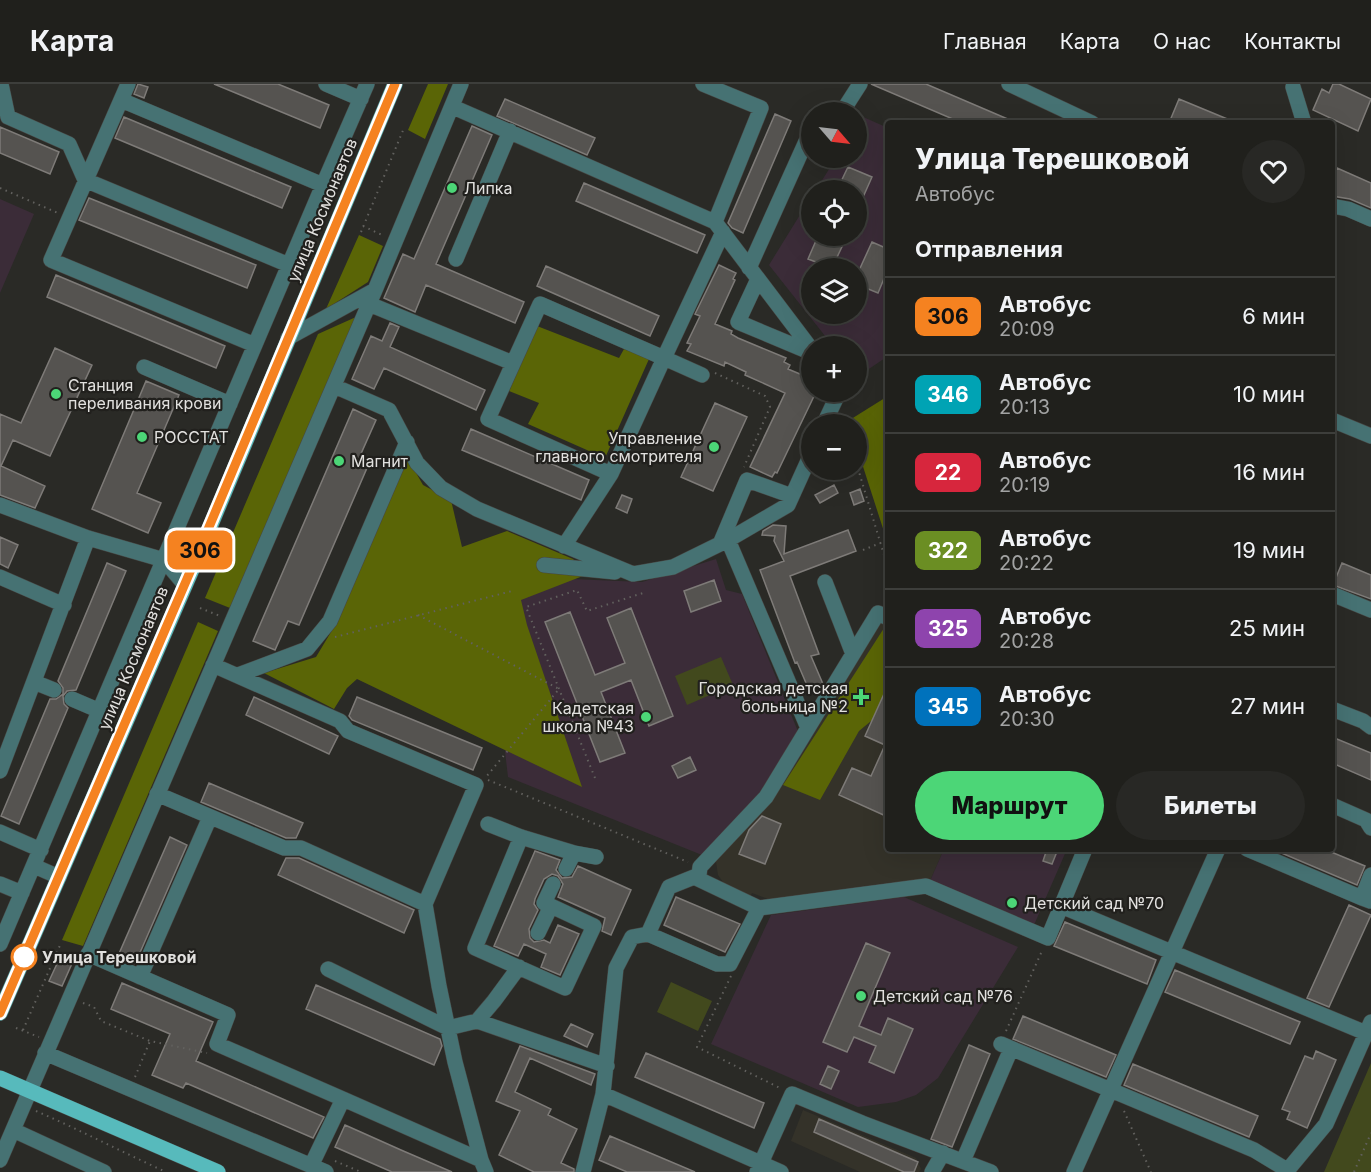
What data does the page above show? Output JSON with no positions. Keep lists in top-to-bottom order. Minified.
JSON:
{"streets":{"main road":["улица Космонавтов"]},"places":{"other":["Липка","Станция переливания крови","РОССТАТ","Управление главного смотрителя","Магнит","Кадетская школа №43","Детский сад №70","Улица Терешковой","Детский сад №76"],"health":["Городская детская больница №2"]},"lines":["bus line 306"],"north":"bottom right","page":{"header":"Карта","nav":["Главная","Карта","О нас","Контакты"],"on_map":"306","map_buttons":["+","−"],"heading":[["Улица Терешковой","Автобус"],"Отправления"],"list":[{"mark":"306","name":"Автобус","note":"20:09","value":"6 мин"},{"mark":"346","name":"Автобус","note":"20:13","value":"10 мин"},{"mark":"22","name":"Автобус","note":"20:19","value":"16 мин"},{"mark":"322","name":"Автобус","note":"20:22","value":"19 мин"},{"mark":"325","name":"Автобус","note":"20:28","value":"25 мин"},{"mark":"345","name":"Автобус","note":"20:30","value":"27 мин"}],"buttons":["Маршрут","Билеты"]}}
